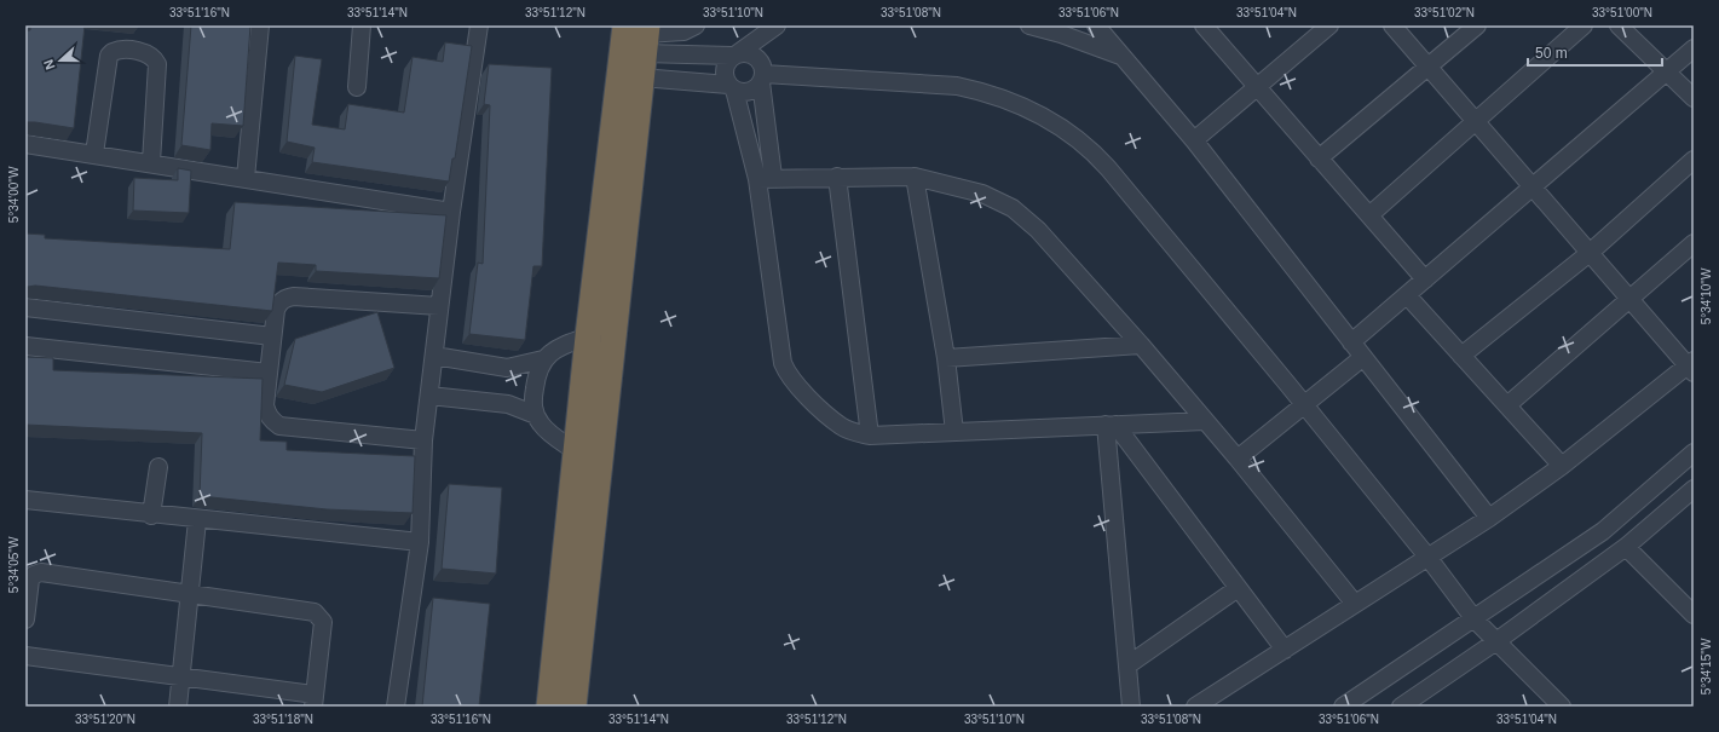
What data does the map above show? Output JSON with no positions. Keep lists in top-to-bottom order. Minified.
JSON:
{"scale_bar":"50 m","north":"left","coordinates":["33°51'16\"N","33°51'14\"N","33°51'12\"N","33°51'10\"N","33°51'08\"N","33°51'06\"N","33°51'04\"N","33°51'02\"N","33°51'00\"N","5°34'00\"W","5°34'10\"W","5°34'05\"W","5°34'15\"W","33°51'20\"N","33°51'18\"N"]}
